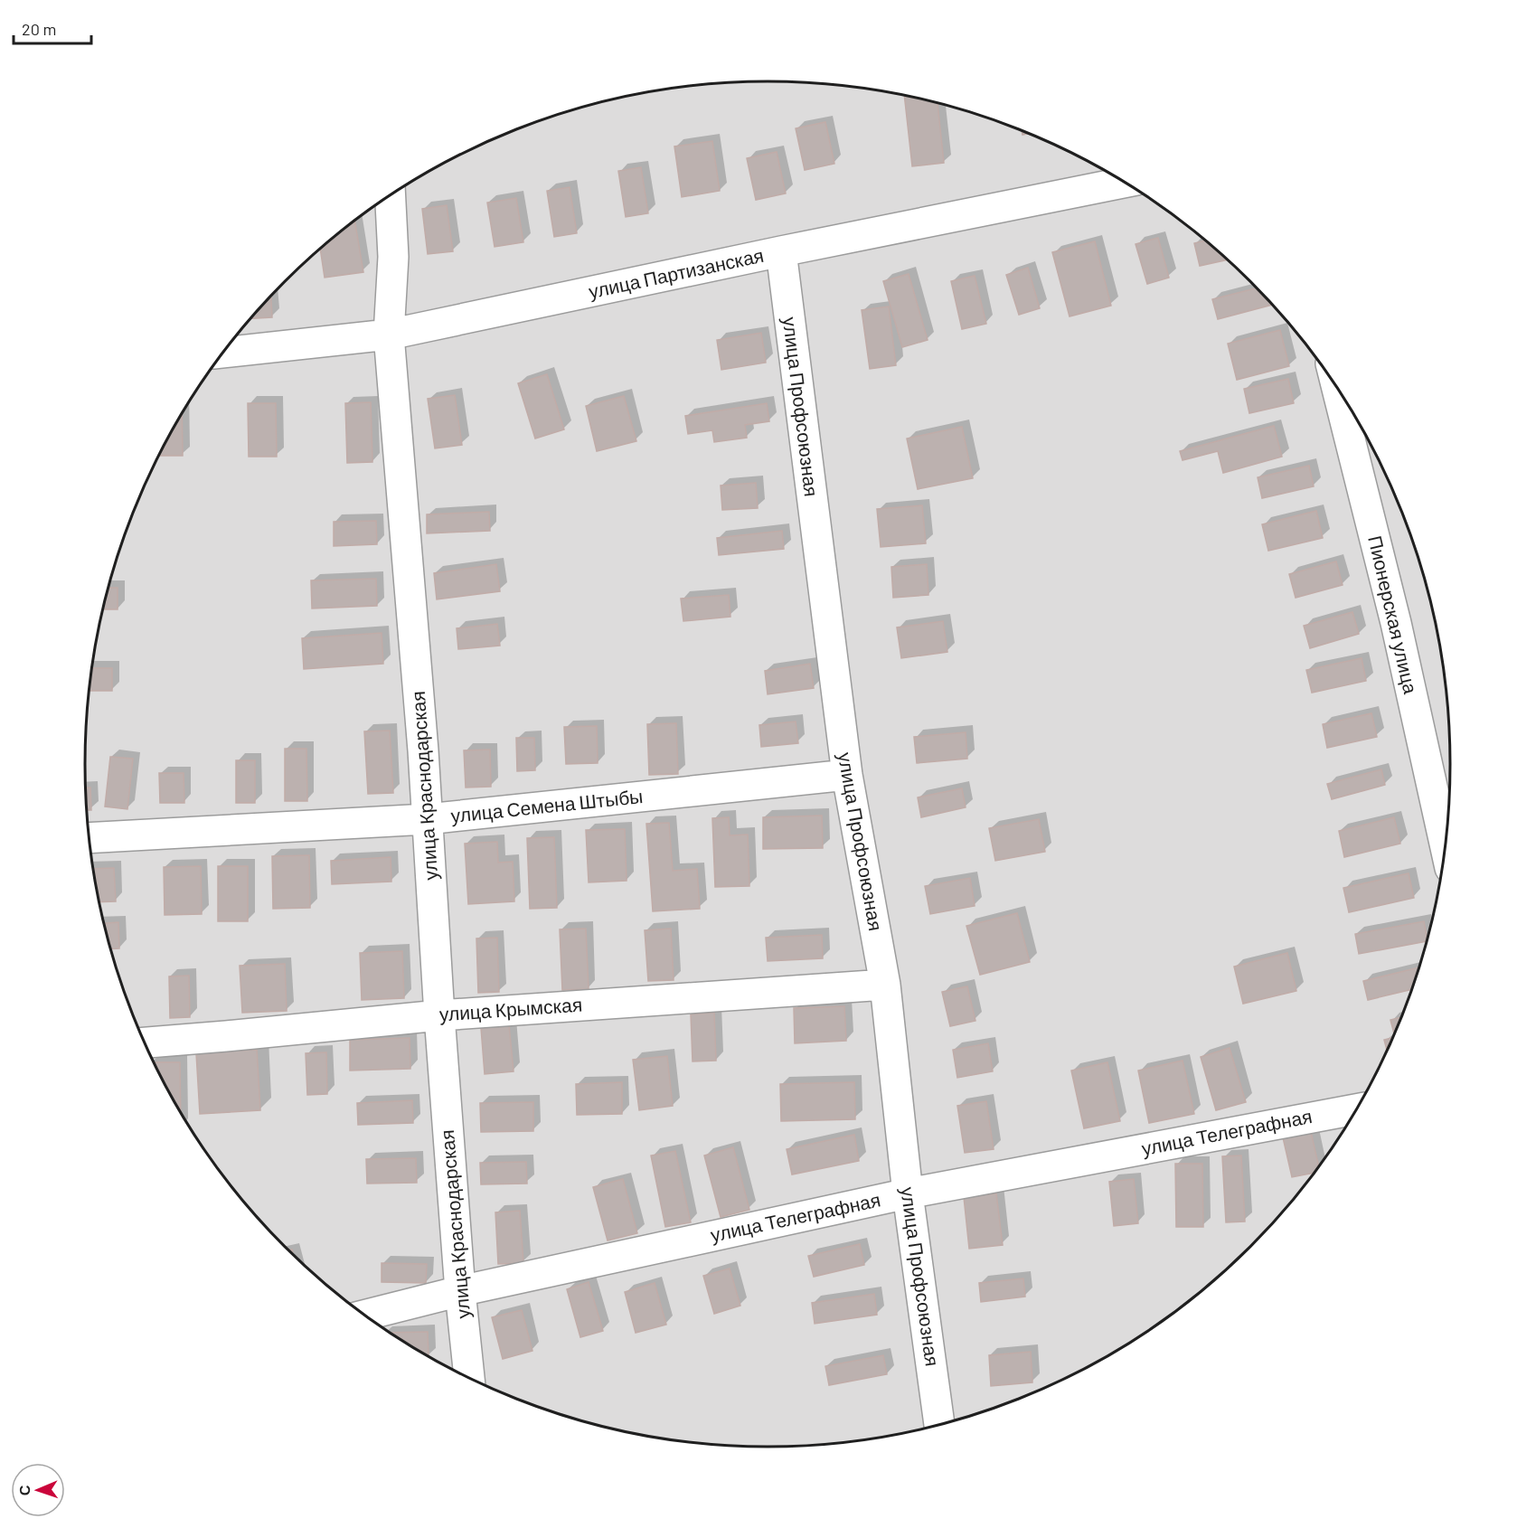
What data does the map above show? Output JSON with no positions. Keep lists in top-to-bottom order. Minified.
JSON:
{"streets":{"street":["улица Партизанская","улица Профсоюзная","Пионерская улица","улица Краснодарская","улица Семена Штыбы","улица Крымская","улица Телеграфная"]},"crossings":[["улица Партизанская","улица Профсоюзная"],["улица Партизанская","улица Краснодарская"],["улица Профсоюзная","улица Семена Штыбы"],["улица Профсоюзная","улица Крымская"],["улица Профсоюзная","улица Телеграфная"],["улица Краснодарская","улица Семена Штыбы"],["улица Краснодарская","улица Крымская"],["улица Краснодарская","улица Телеграфная"]],"scale_bar":"20 m","north":"left"}
